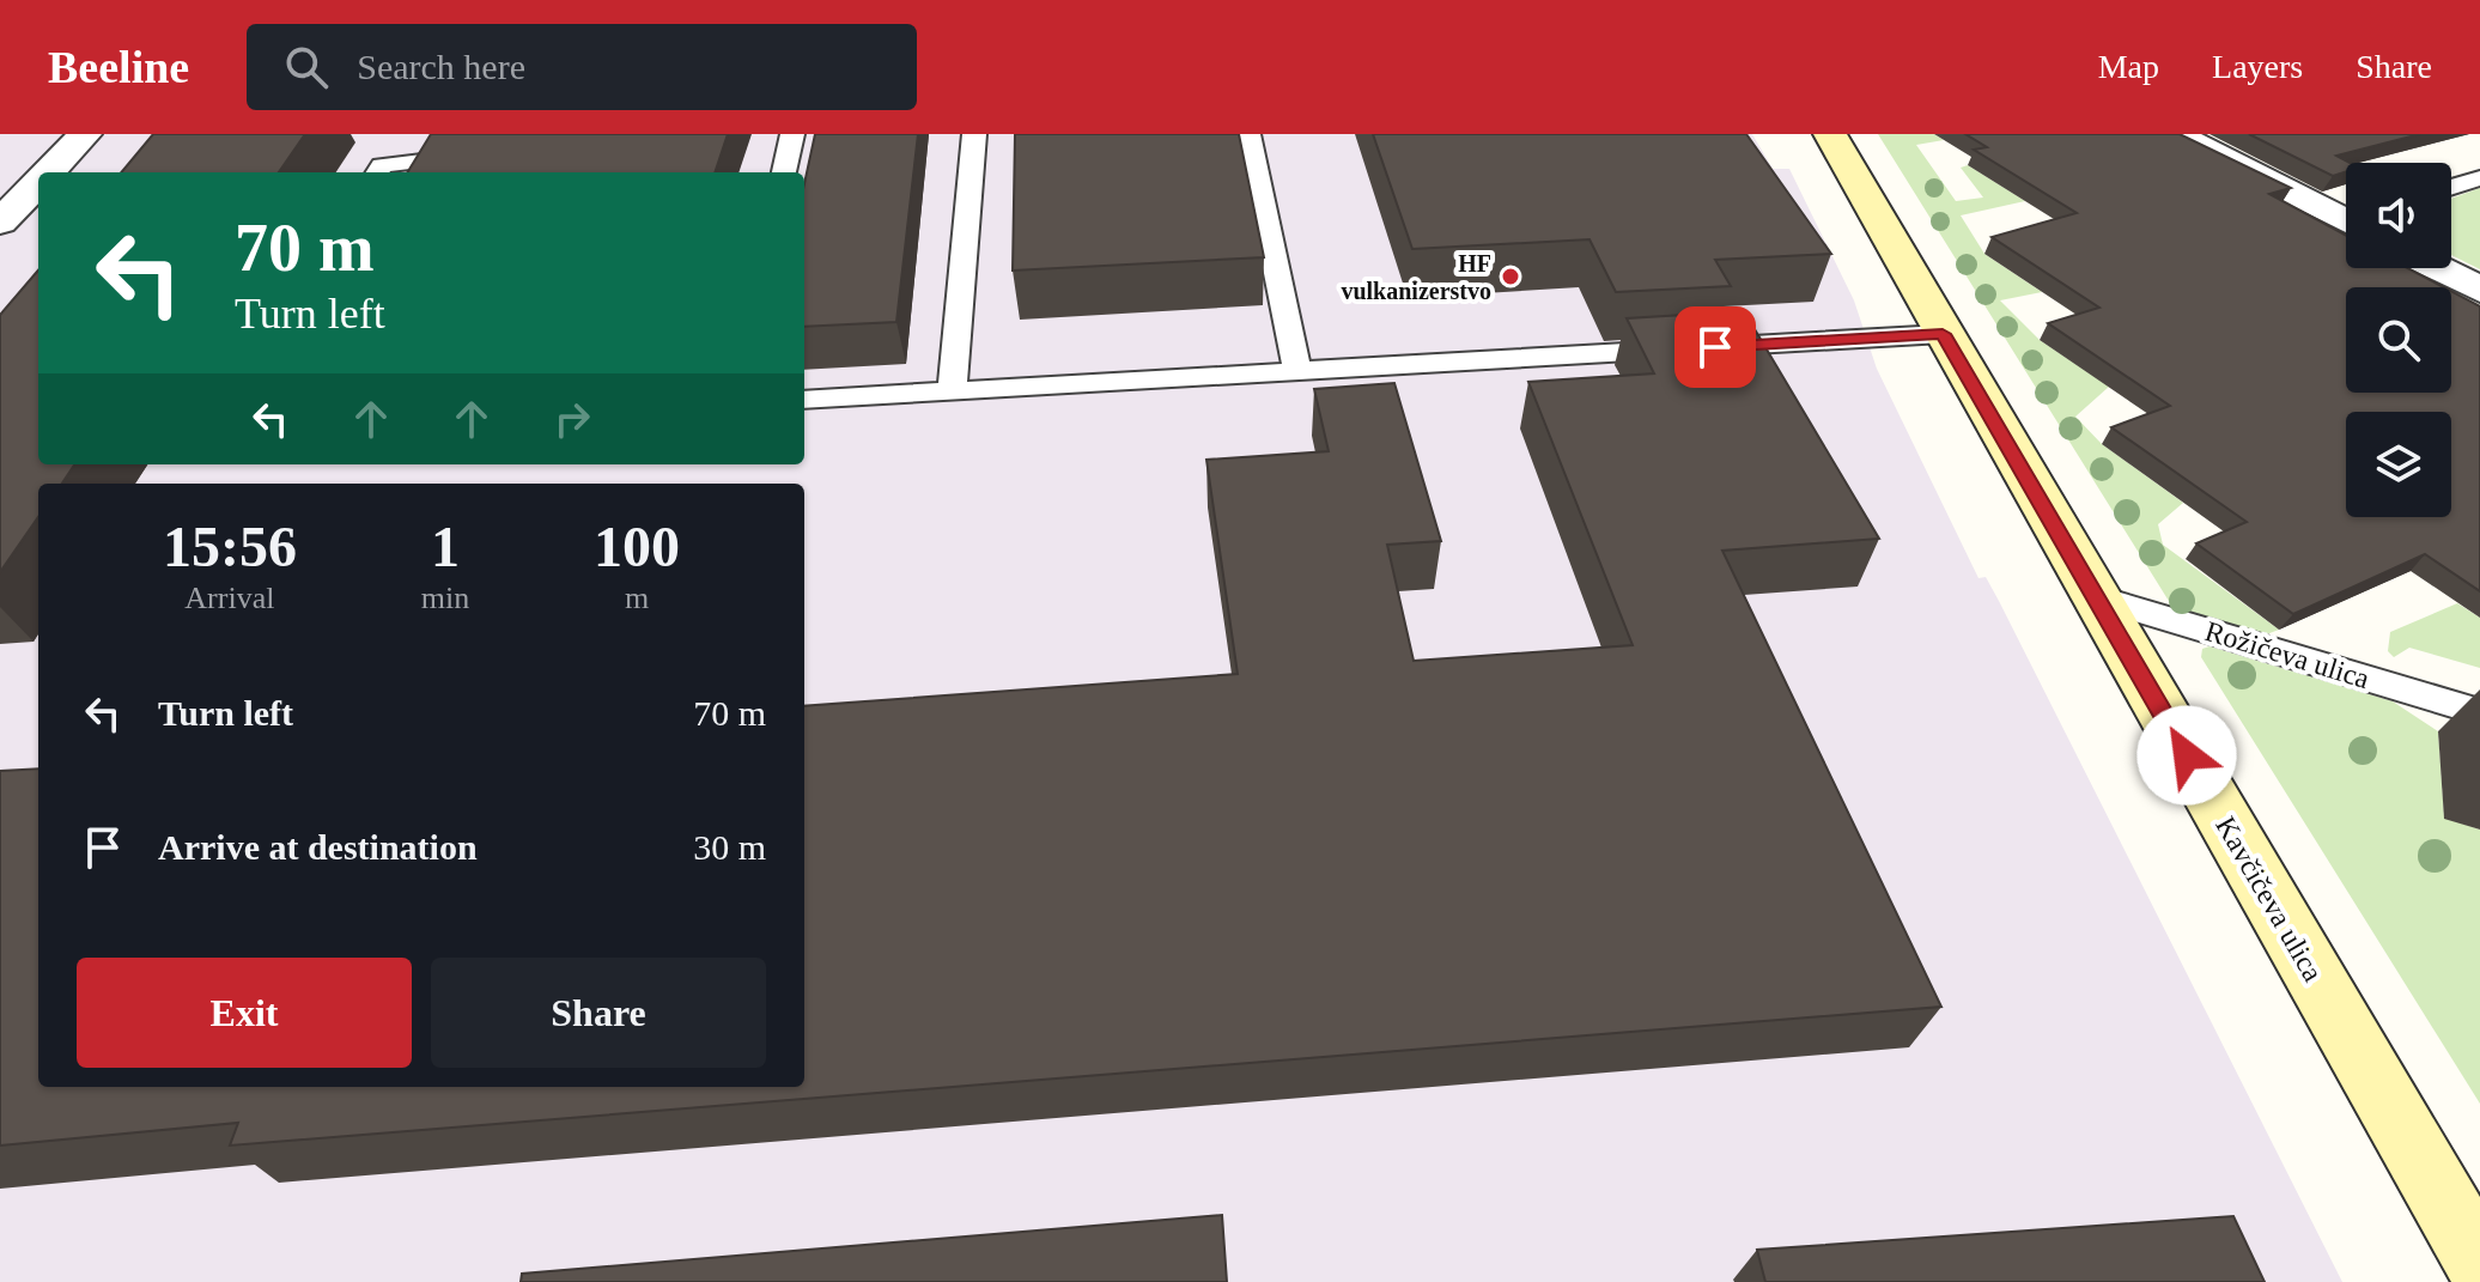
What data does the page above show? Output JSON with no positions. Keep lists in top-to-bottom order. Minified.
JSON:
{"streets":{"street":["Kavčičeva ulica"],"lane":["Rožičeva ulica"]},"crossings":[["Rožičeva ulica","Kavčičeva ulica"]],"places":["HF vulkanizerstvo"],"page":{"header":"Beeline","search":"Search here","nav":["Map","Layers","Share"],"turn":["70 m","Turn left"],"eta":["15:56","Arrival","1","min","100","m"],"list":[{"name":"Turn left","value":"70 m"},{"name":"Arrive at destination","value":"30 m"}],"buttons":["Exit","Share"]}}
